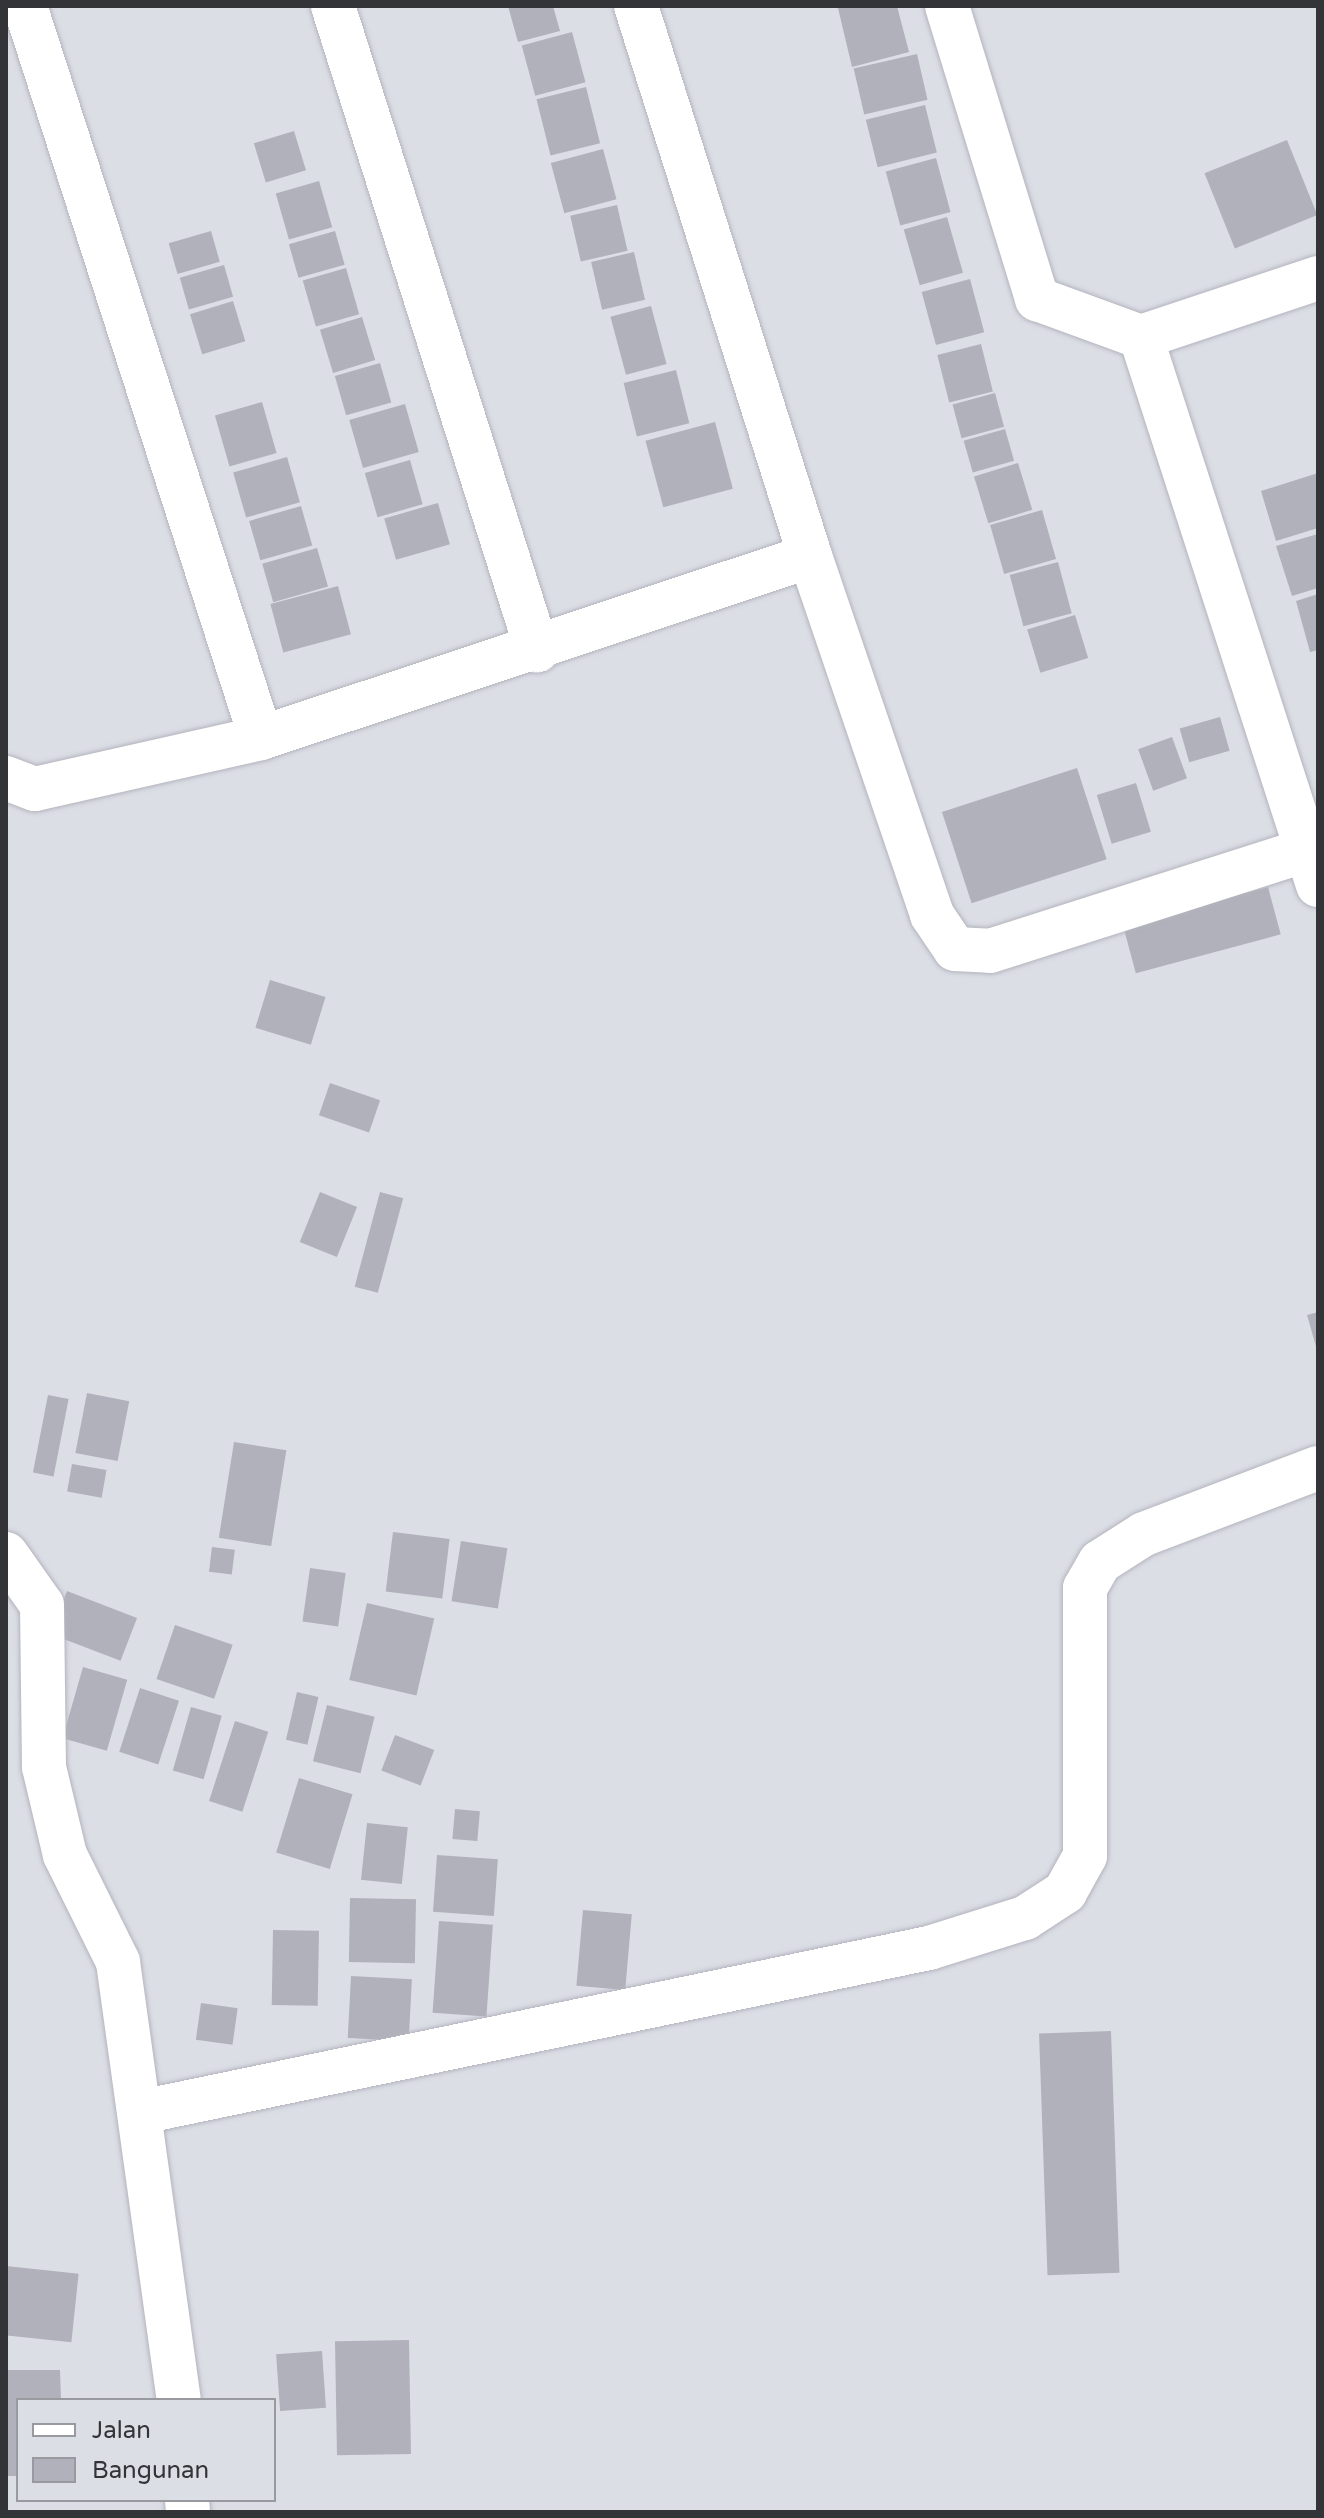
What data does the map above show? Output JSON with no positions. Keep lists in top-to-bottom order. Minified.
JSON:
{"legend":["Jalan","Bangunan"]}
